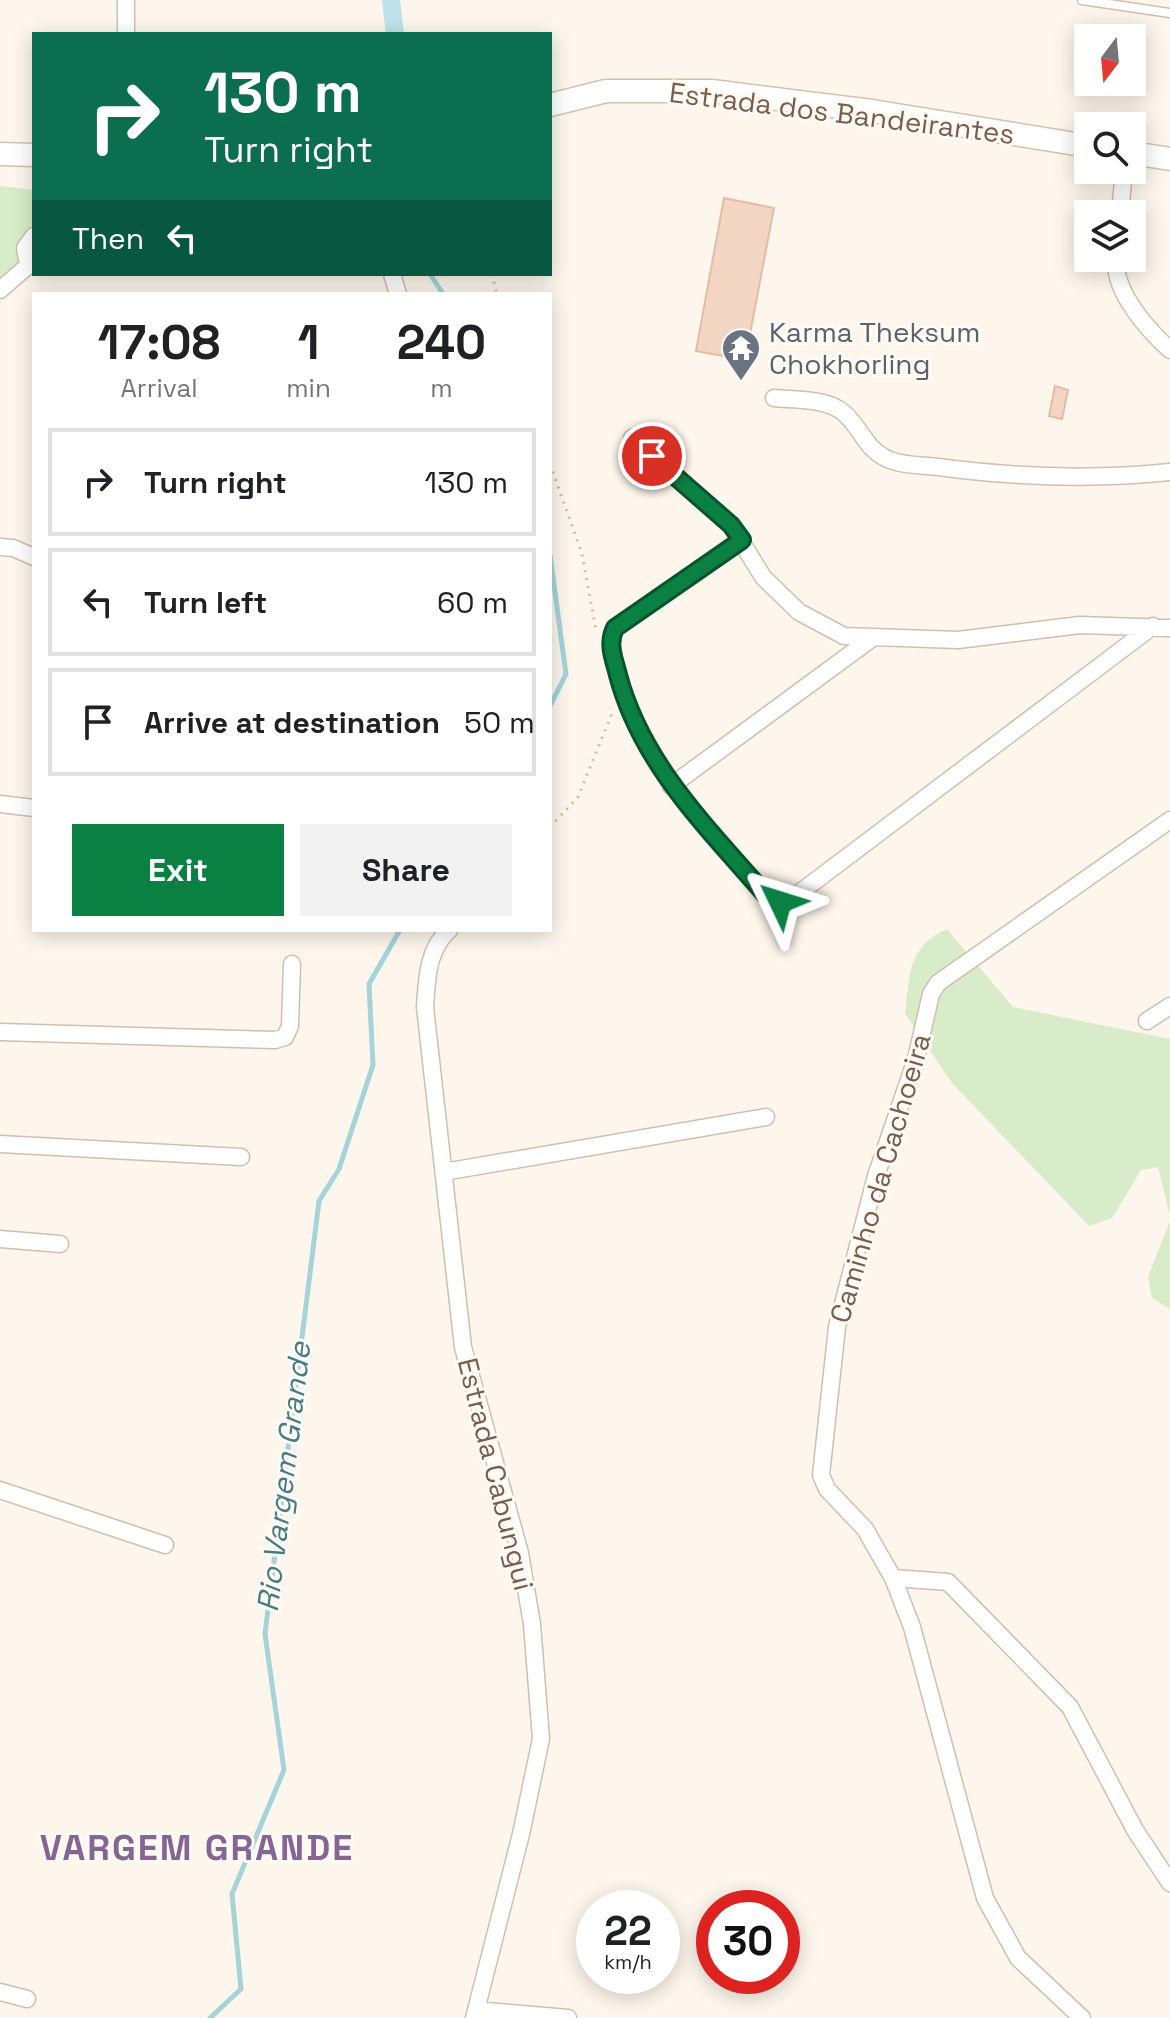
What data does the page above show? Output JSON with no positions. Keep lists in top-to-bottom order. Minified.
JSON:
{"streets":{"main road":["Estrada dos Bandeirantes"],"street":["Caminho da Cachoeira","Estrada Cabungui"]},"districts":["VARGEM GRANDE"],"water":["Rio Vargem Grande"],"places":{"temple":["Karma Theksum Chokhorling"]},"north":"bottom","page":{"turn":["130 m","Turn right"],"then":"Then","eta":["17:08","Arrival","1","min","240","m"],"list":[{"name":"Turn right","value":"130 m"},{"name":"Turn left","value":"60 m"},{"name":"Arrive at destination","value":"50 m"}],"buttons":["Exit","Share"],"speed":"22 km/h","limit":"30"}}
